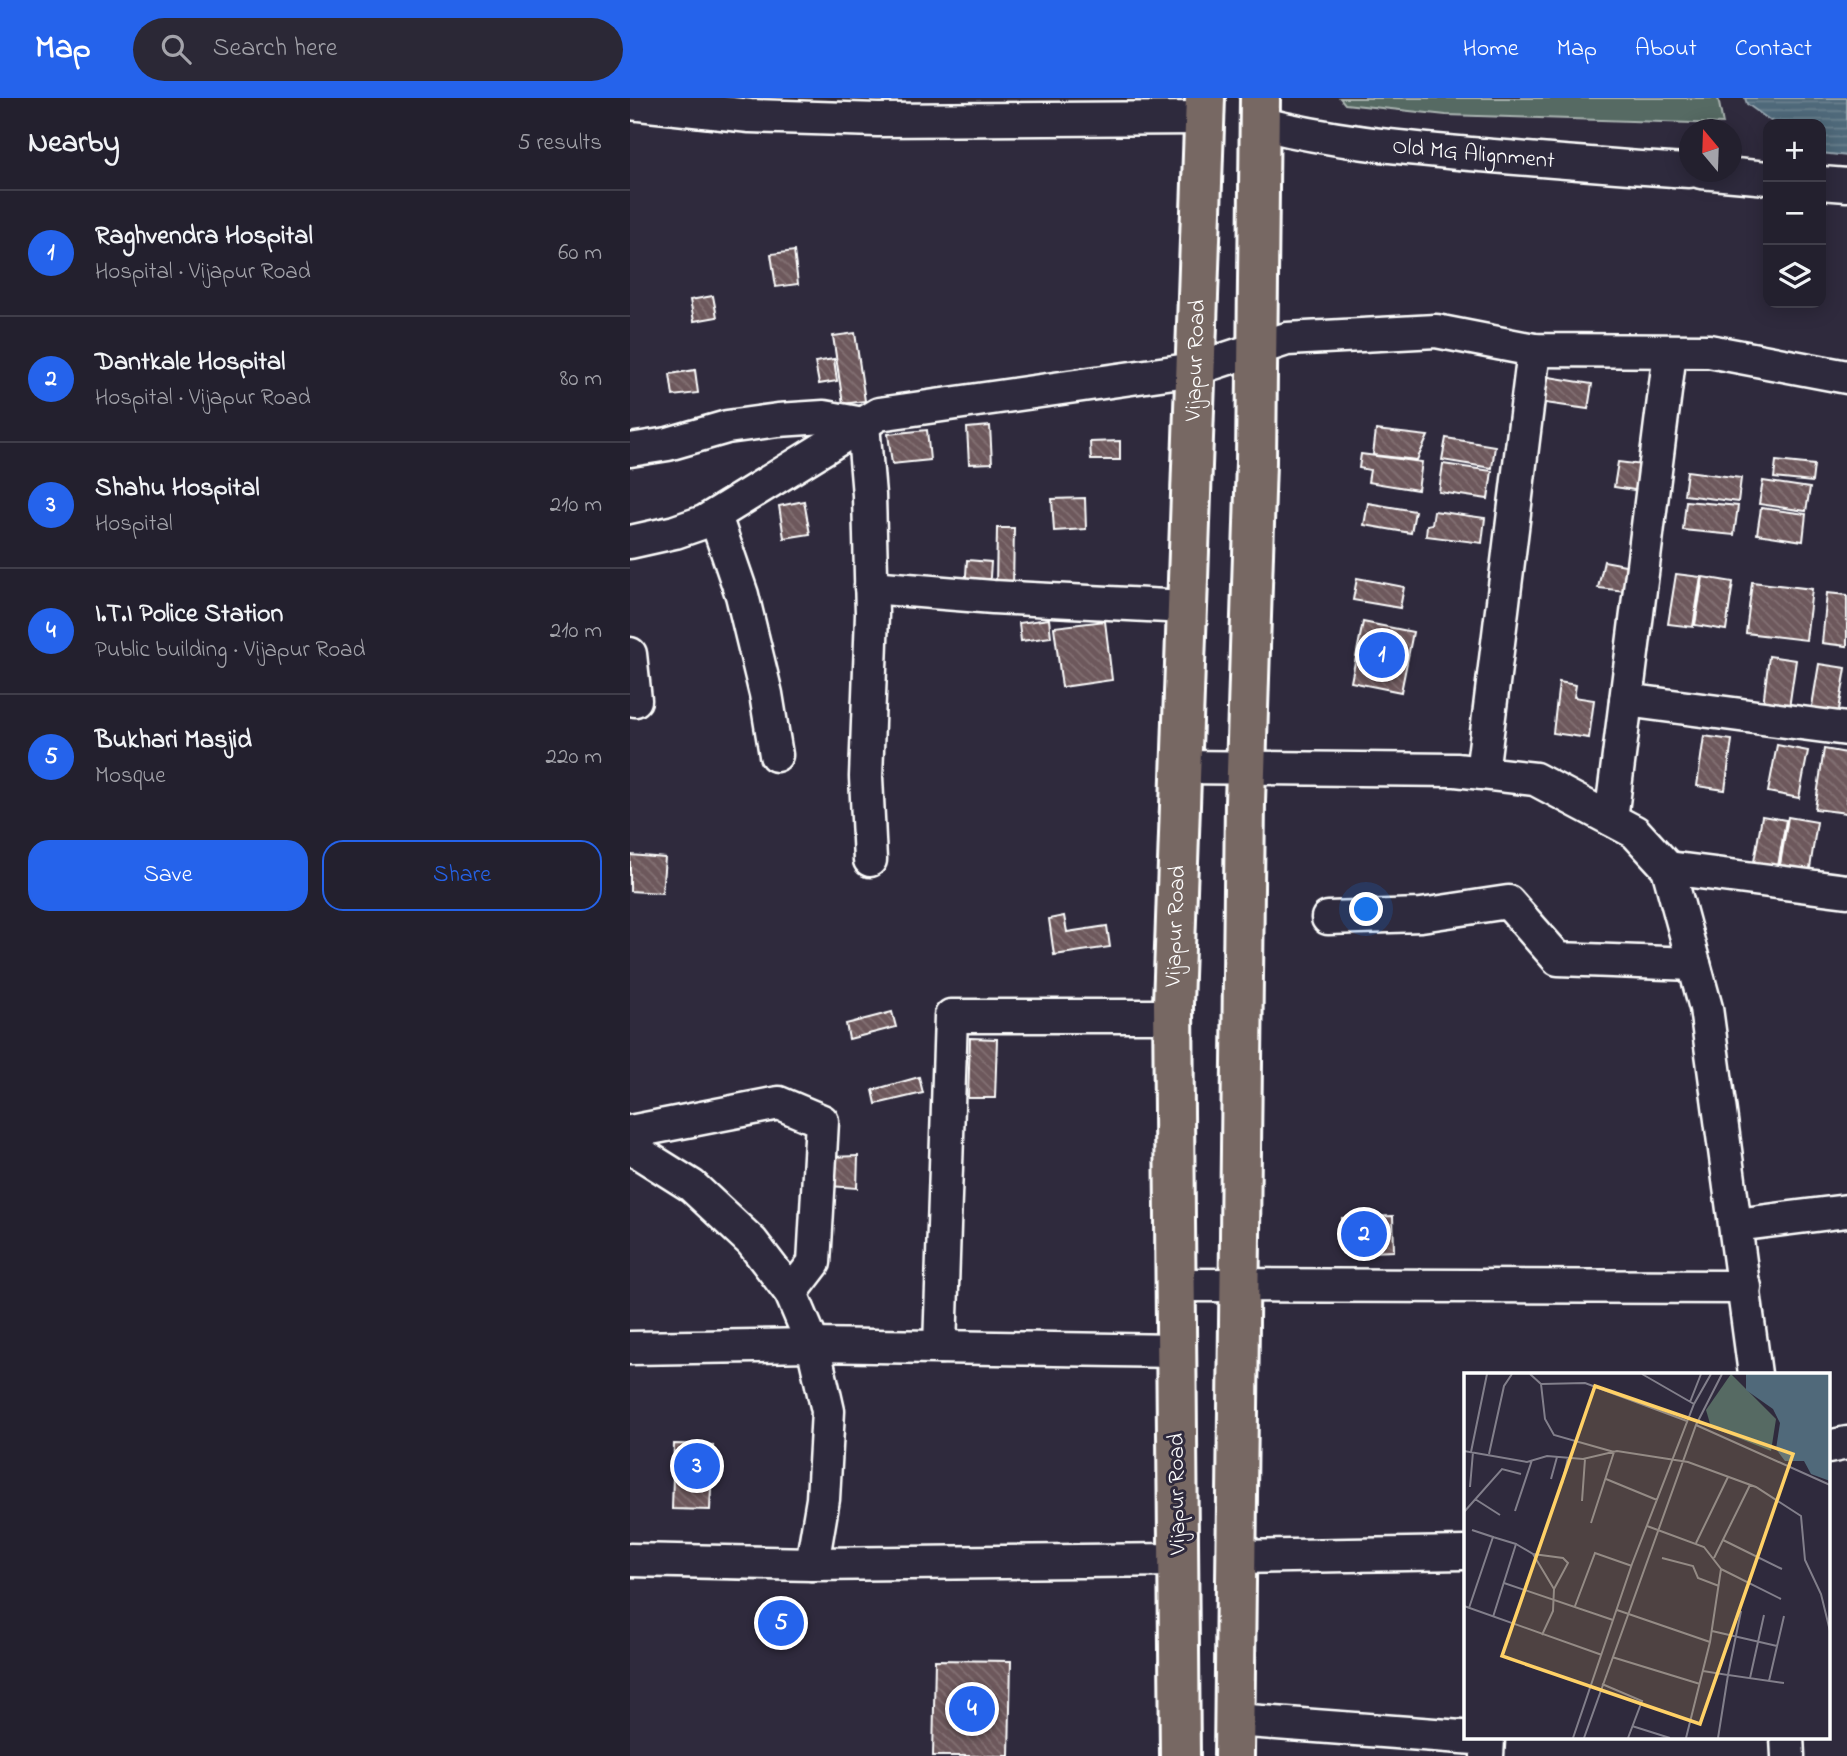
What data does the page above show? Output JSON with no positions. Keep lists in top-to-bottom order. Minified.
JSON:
{"streets":{"main road":["Vijapur Road"],"street":["Old MG Alignment"]},"north":"top","page":{"header":"Map","search":"Search here","nav":["Home","Map","About","Contact"],"heading":["Nearby","5 results"],"map_buttons":["+","−"],"list":[{"mark":"1","name":"Raghvendra Hospital","note":"Hospital · Vijapur Road","value":"60 m"},{"mark":"2","name":"Dantkale Hospital","note":"Hospital · Vijapur Road","value":"80 m"},{"mark":"3","name":"Shahu Hospital","note":"Hospital","value":"210 m"},{"mark":"4","name":"I.T.I Police Station","note":"Public building · Vijapur Road","value":"210 m"},{"mark":"5","name":"Bukhari Masjid","note":"Mosque","value":"220 m"}],"pins":["1","2","3","5","4"],"buttons":["Save","Share"]}}
